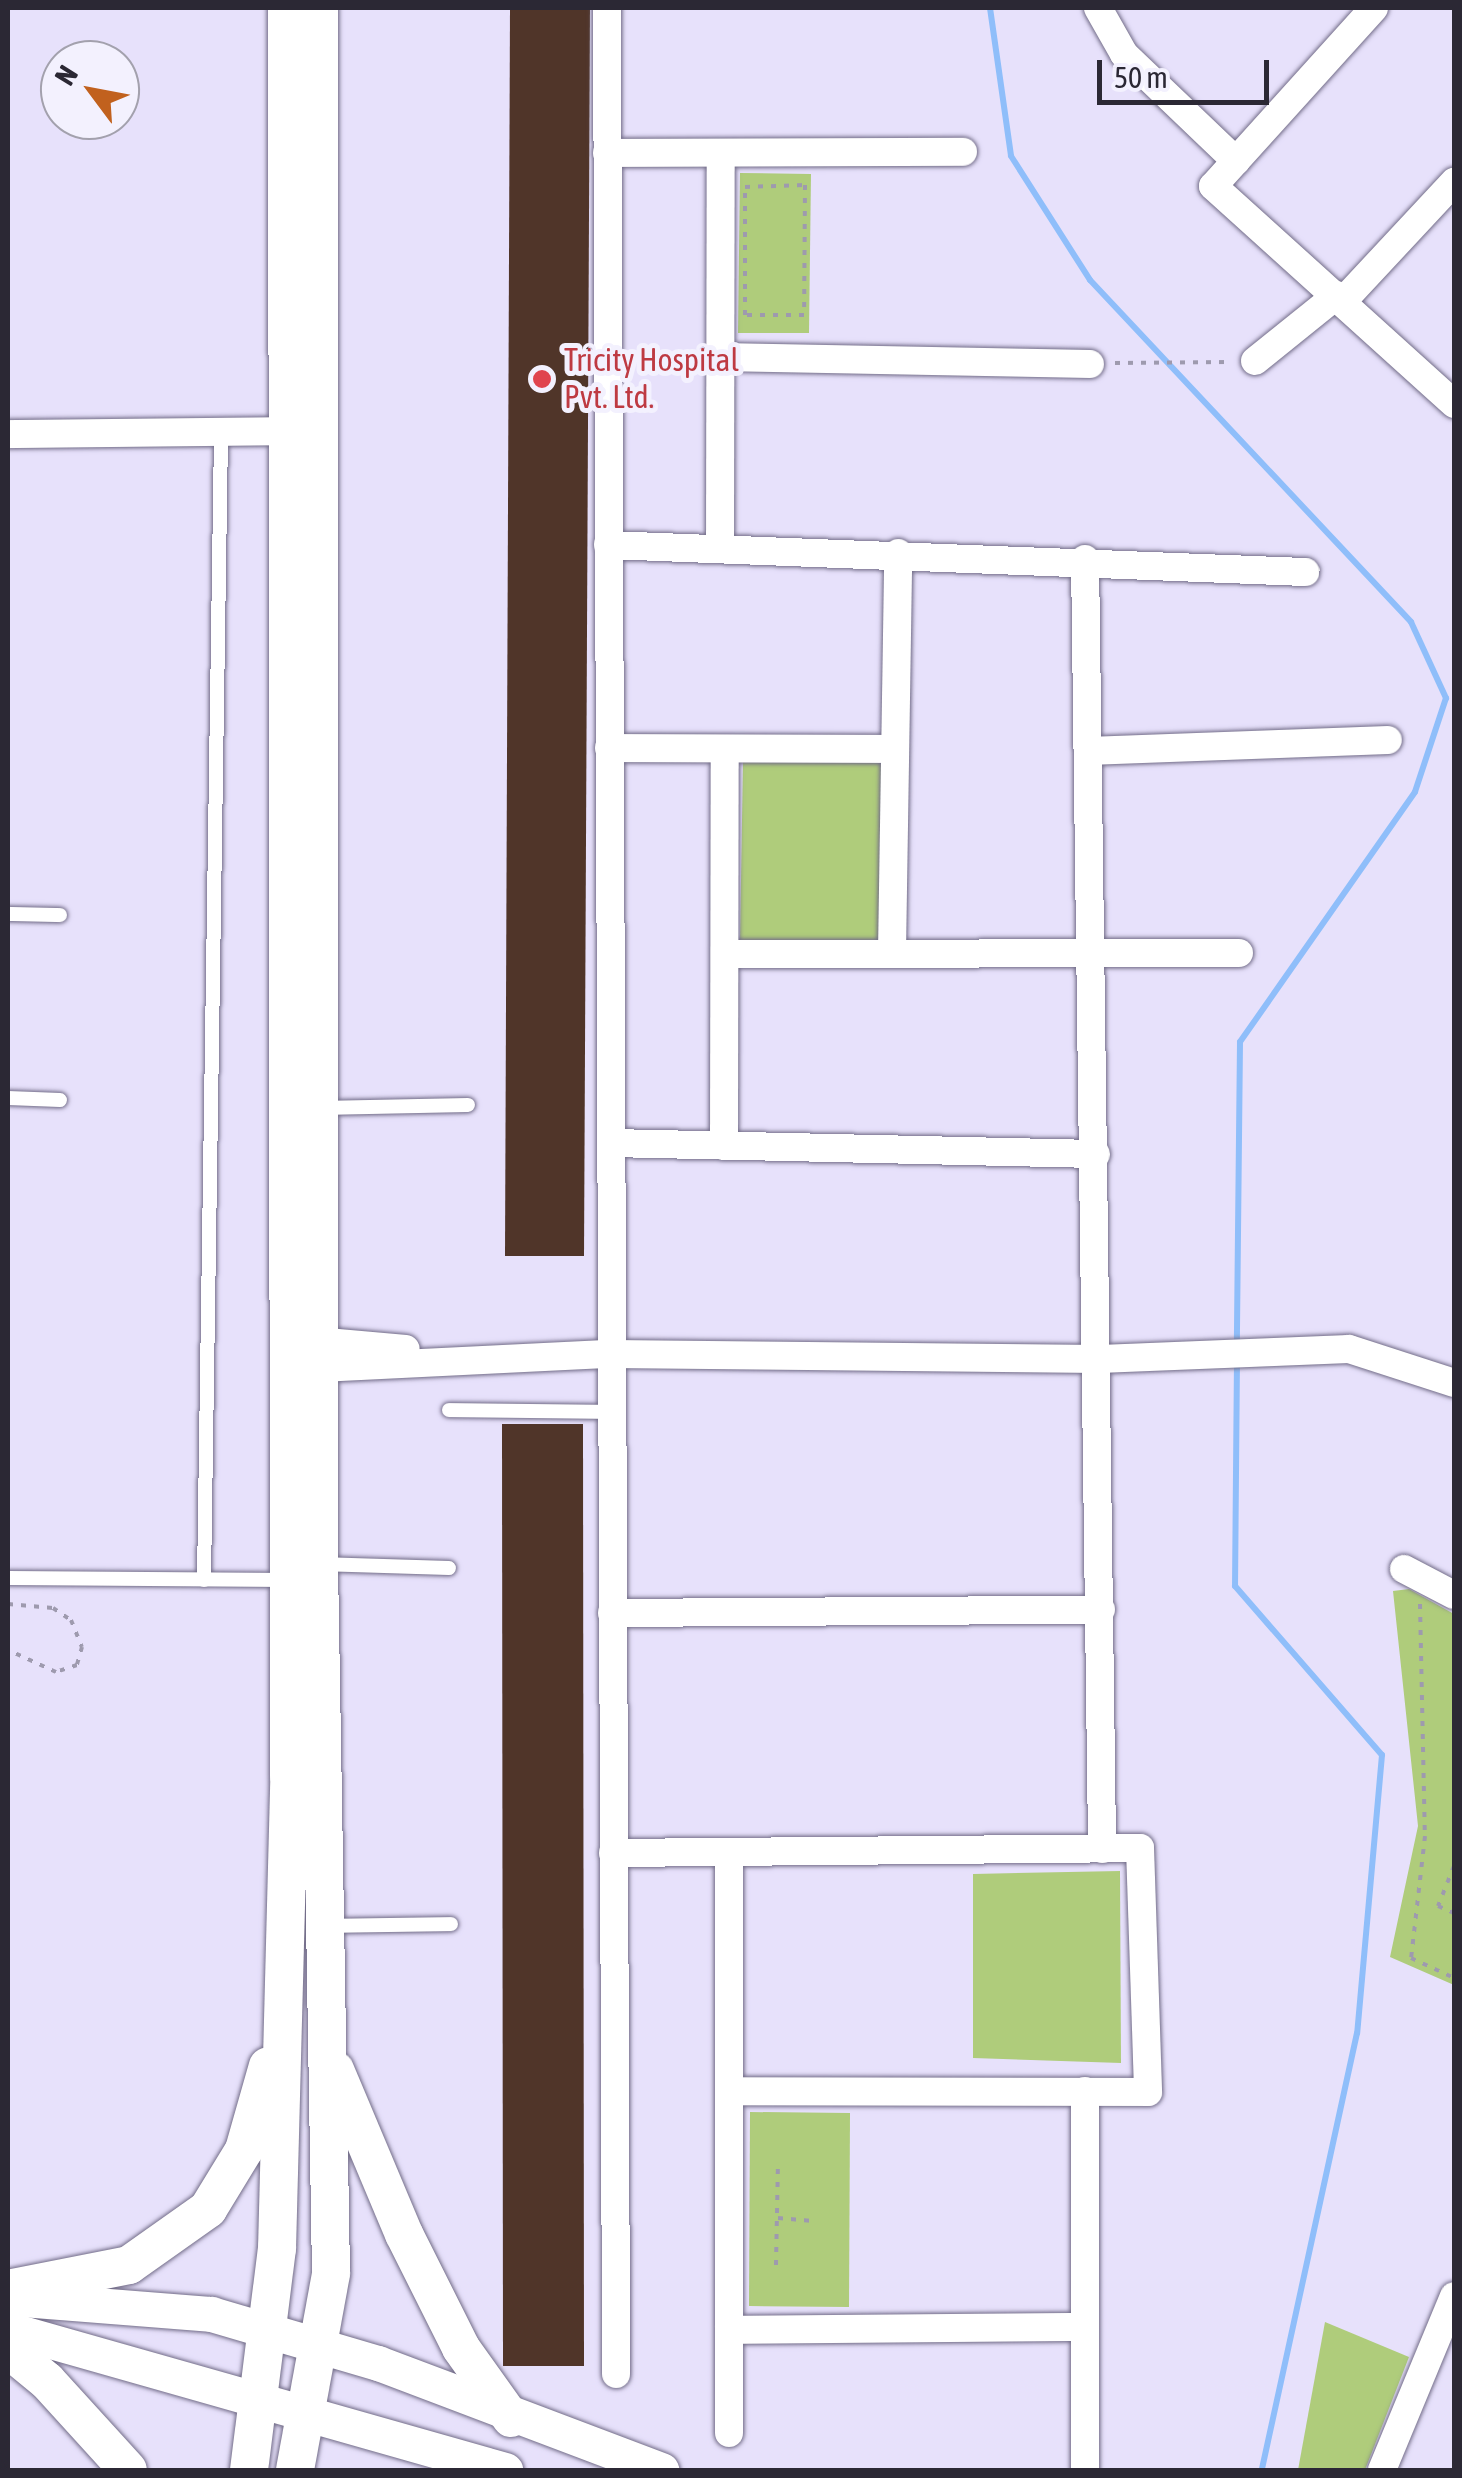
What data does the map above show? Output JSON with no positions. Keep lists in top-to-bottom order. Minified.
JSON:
{"places":["Tricity Hospital Pvt. Ltd."],"scale_bar":"50 m","north":"top left"}
